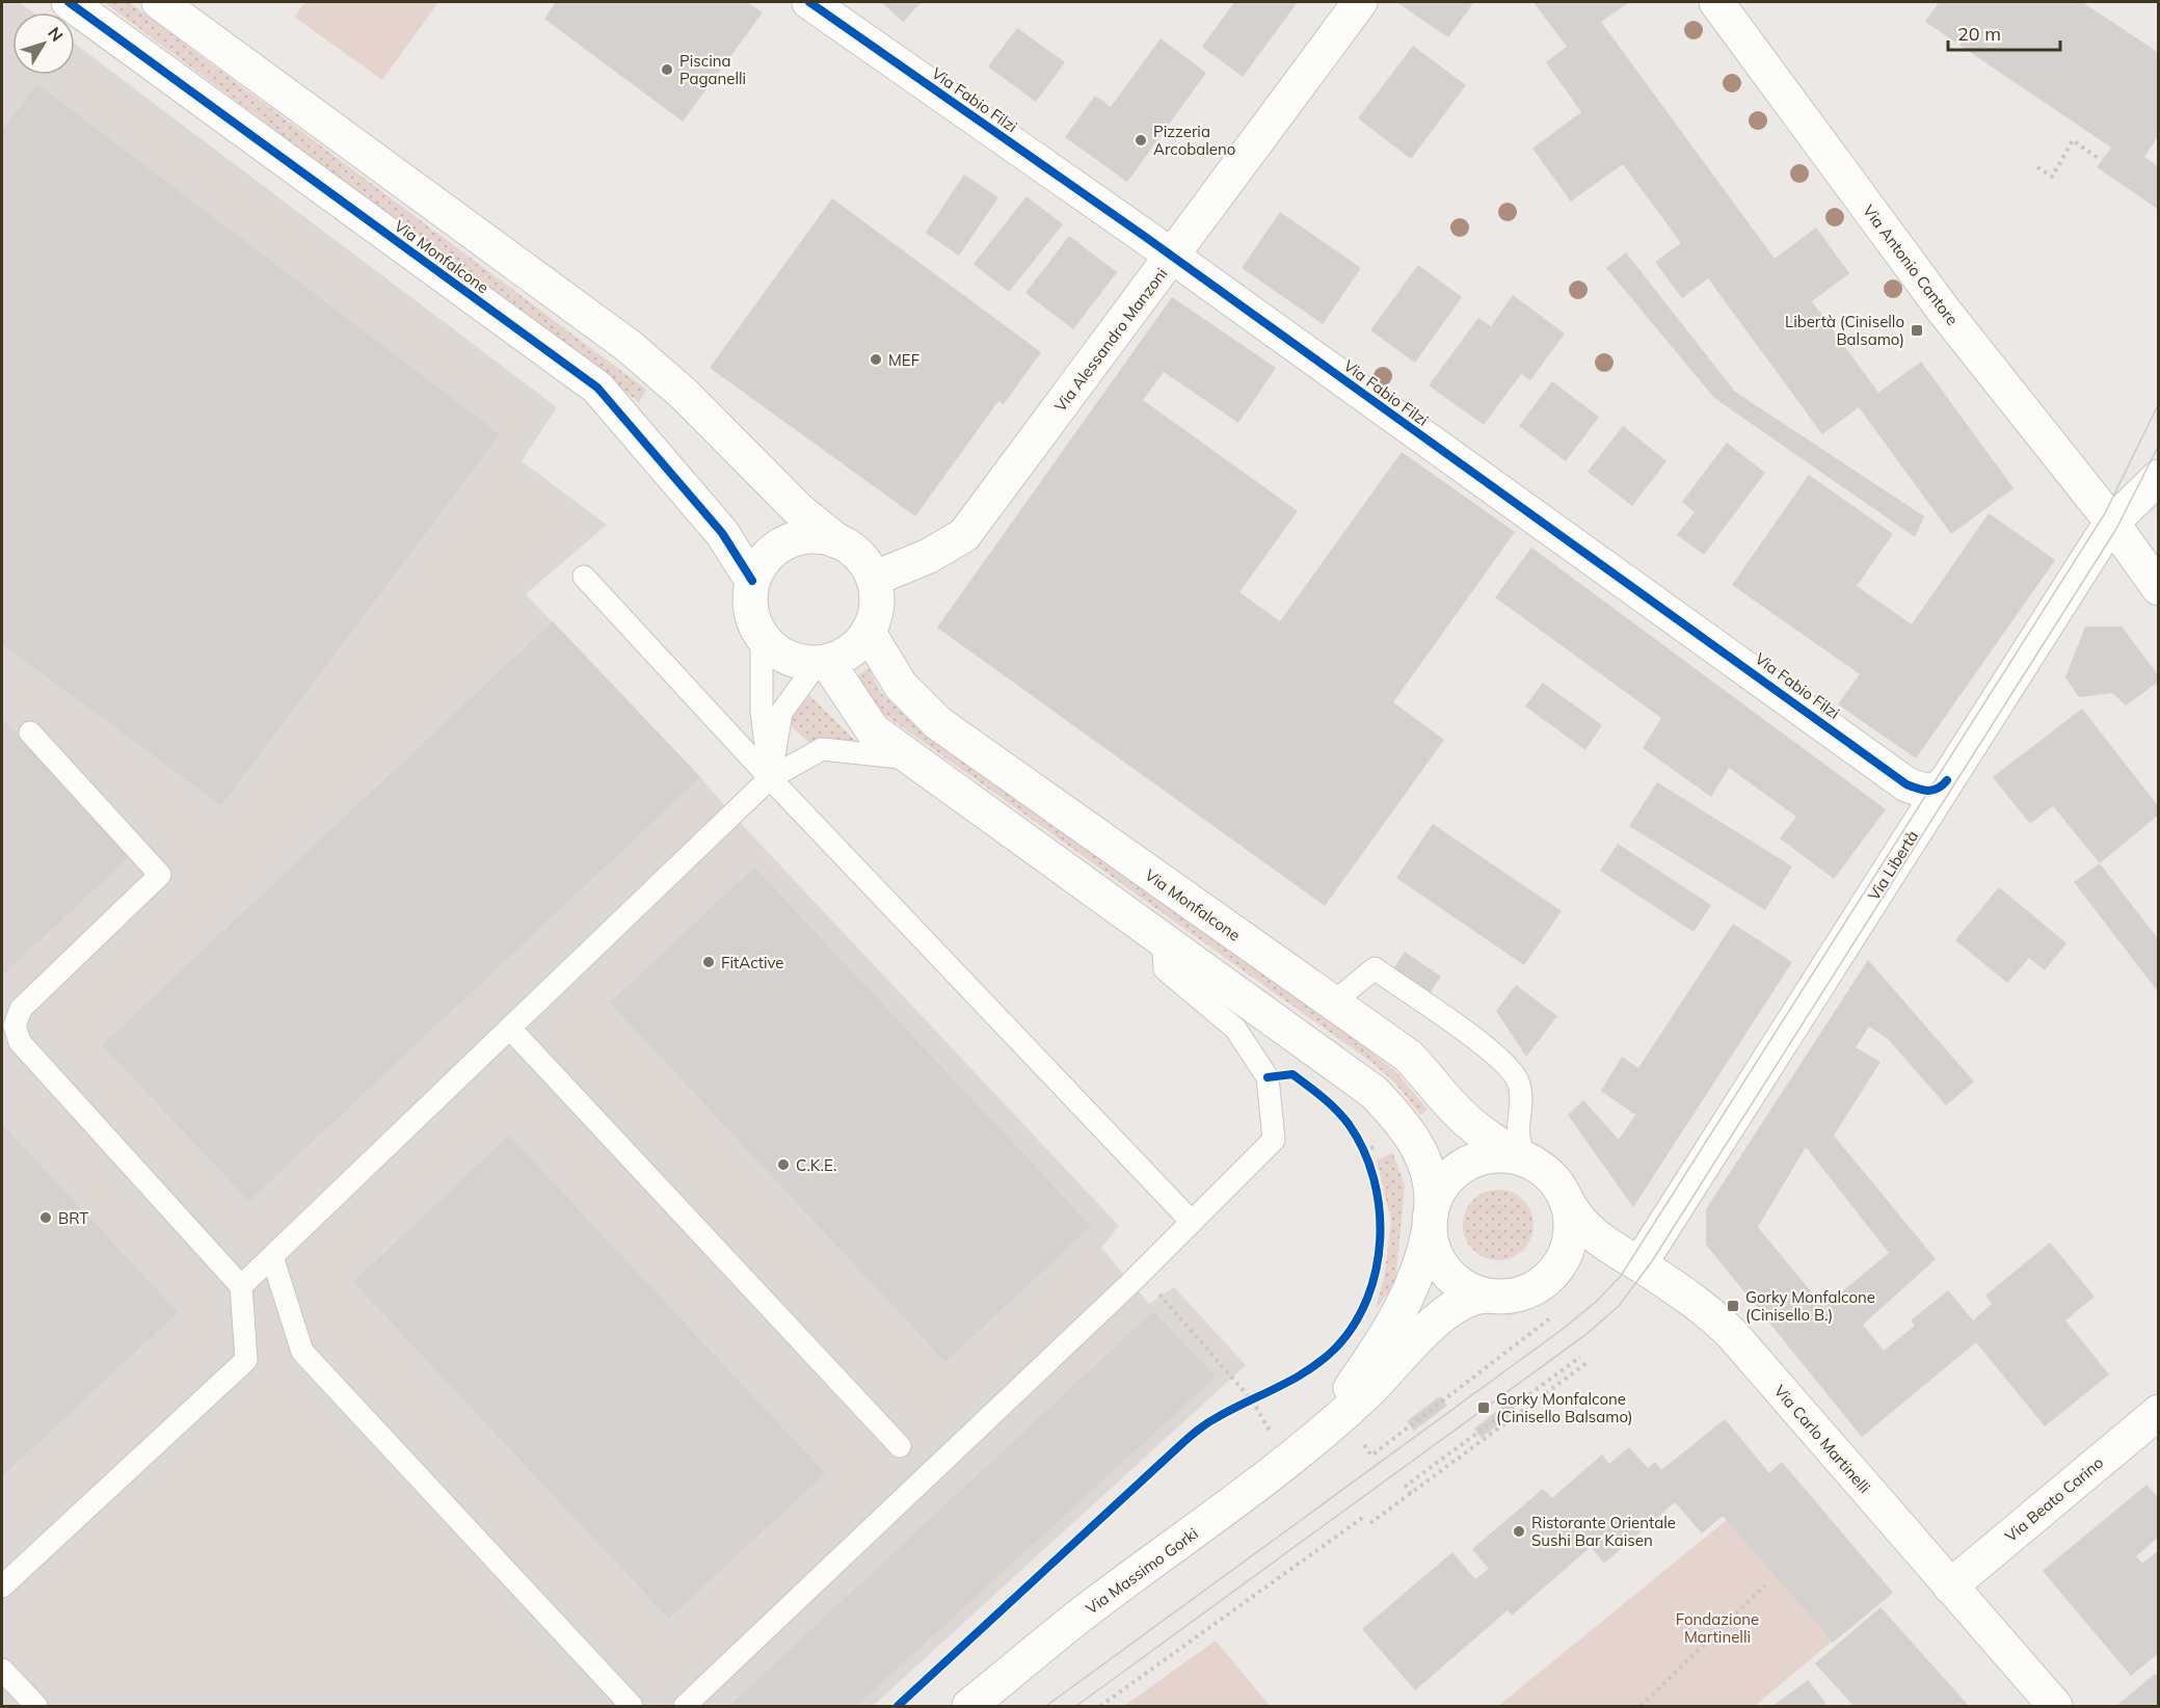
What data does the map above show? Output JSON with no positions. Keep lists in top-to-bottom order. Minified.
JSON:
{"streets":{"street":["Via Fabio Filzi","Via Monfalcone","Via Antonio Cantore","Via Alessandro Manzoni","Via Libertà","Via Carlo Martinelli","Via Beato Carino","Via Massimo Gorki"]},"crossings":[["Via Fabio Filzi","Via Alessandro Manzoni"],["Via Fabio Filzi","Via Libertà"],["Via Monfalcone","Via Alessandro Manzoni"],["Via Monfalcone","Via Carlo Martinelli"],["Via Monfalcone","Via Massimo Gorki"],["Via Antonio Cantore","Via Libertà"],["Via Libertà","Via Carlo Martinelli"],["Via Carlo Martinelli","Via Beato Carino"],["Via Carlo Martinelli","Via Massimo Gorki"]],"parks":["Fondazione Martinelli"],"places":{"other":["Piscina Paganelli","Pizzeria Arcobaleno","MEF","FitActive","C.K.E.","BRT","Ristorante Orientale Sushi Bar Kaisen"],"transit":["Libertà (Cinisello Balsamo)","Gorky Monfalcone (Cinisello B.)","Gorky Monfalcone (Cinisello Balsamo)"]},"scale_bar":"20 m","north":"top right"}
